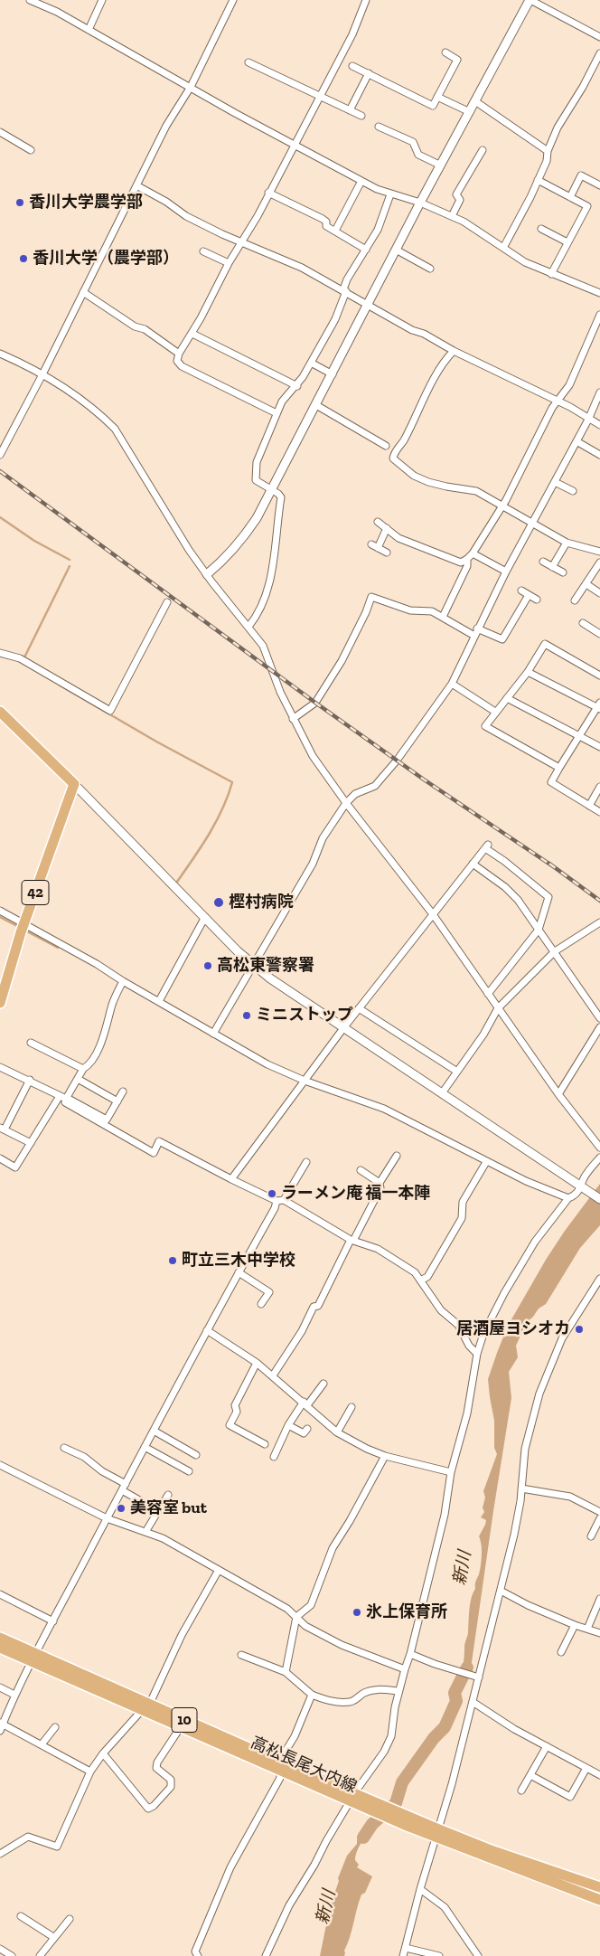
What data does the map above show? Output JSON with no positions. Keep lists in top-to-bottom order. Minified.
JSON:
{"streets":{"main road":["42","10","高松長尾大内線"]},"water":["新川"],"places":["香川大学農学部","香川大学（農学部）","樫村病院","高松東警察署","ミニストップ","ラーメン庵 福一本陣","町立三木中学校","居酒屋ヨシオカ","美容室 but","氷上保育所"]}
